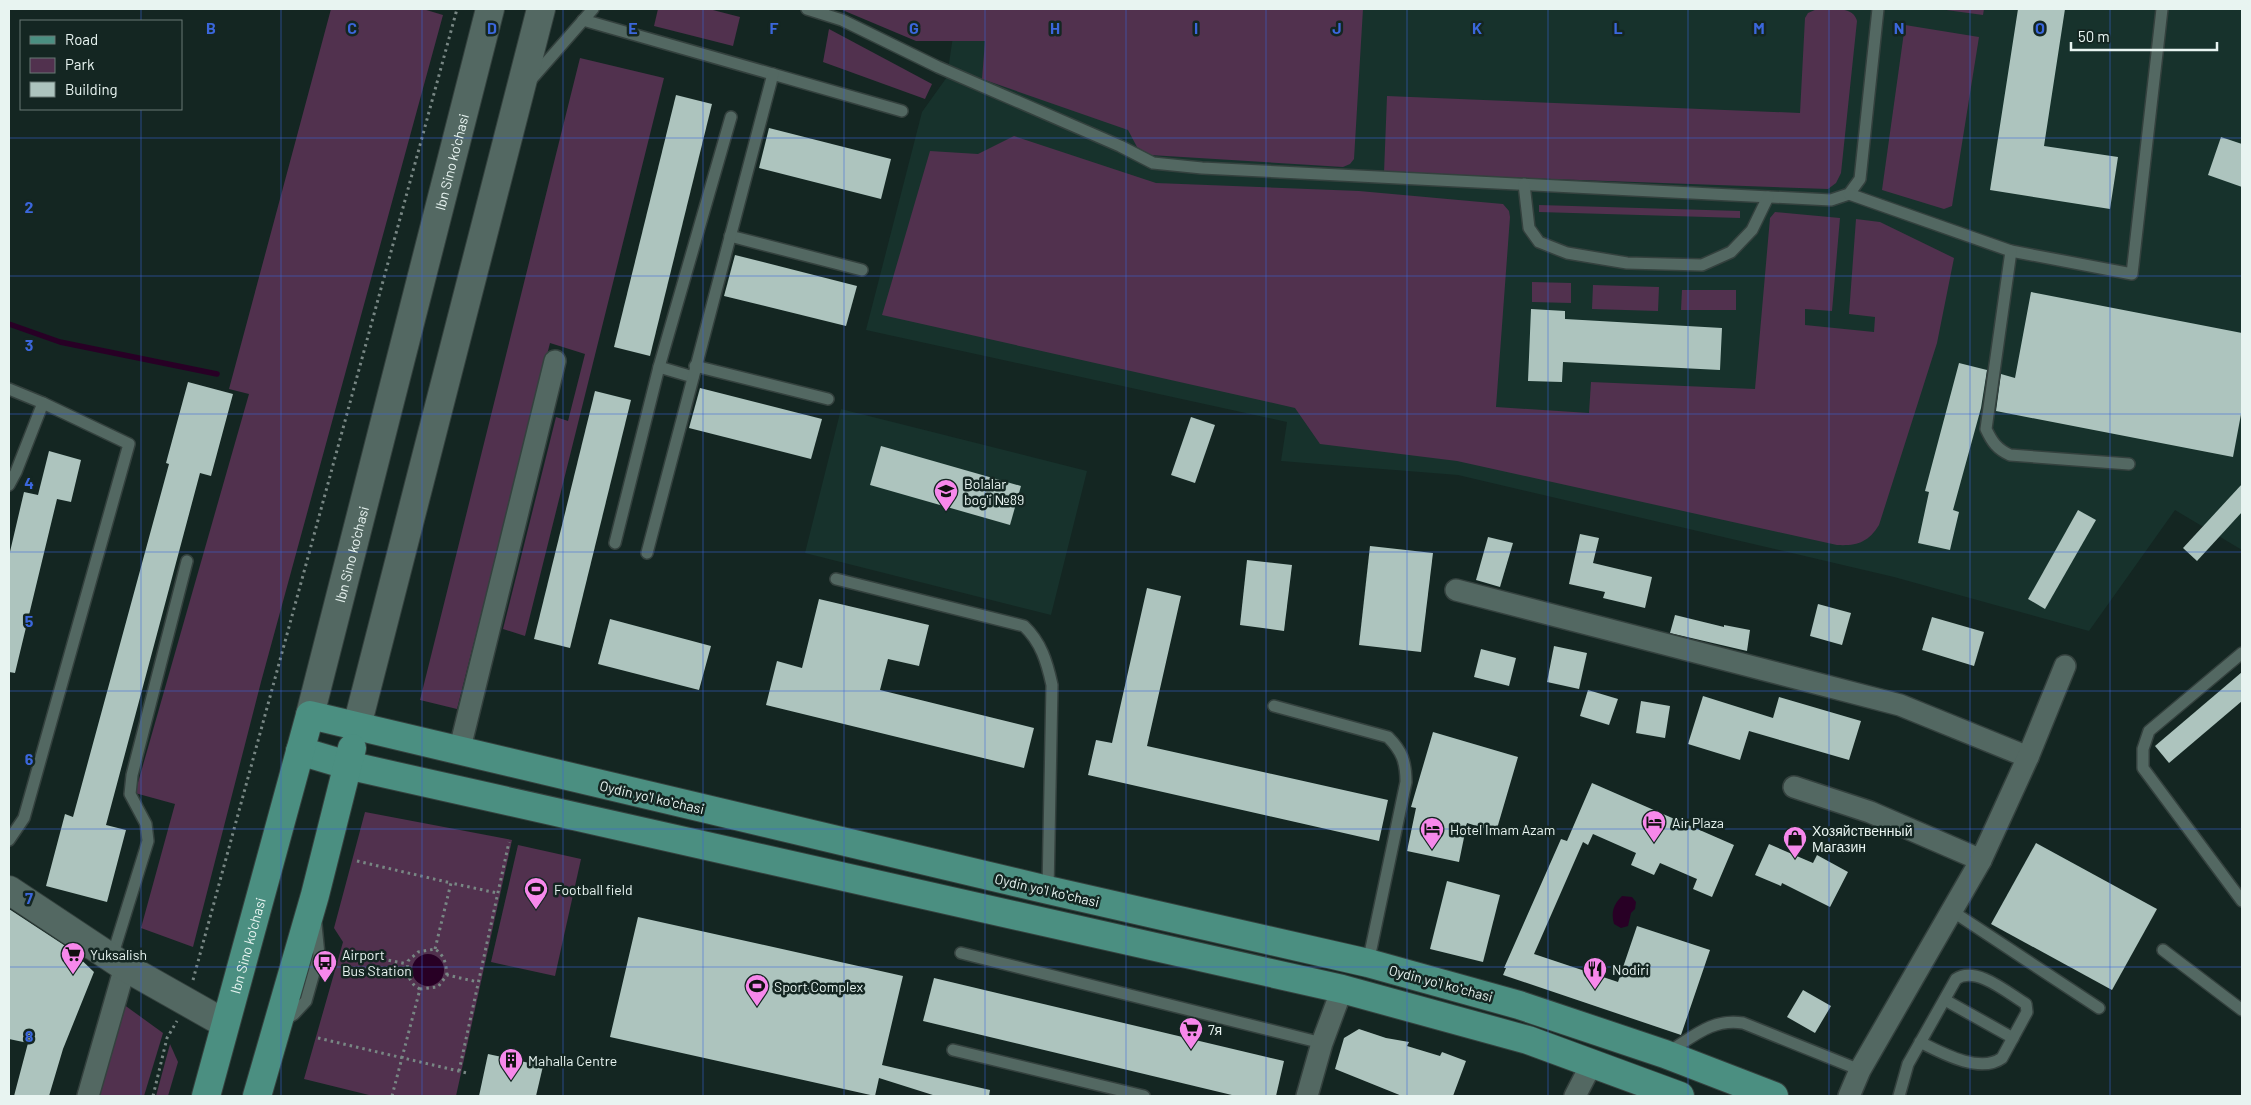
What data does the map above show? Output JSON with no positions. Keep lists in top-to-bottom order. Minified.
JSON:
{"streets":{"main road":["Ibn Sino ko'chasi","Oydin yoʻl koʻchasi"]},"crossings":[["Ibn Sino ko'chasi","Oydin yoʻl koʻchasi"]],"places":{"school or university":["Bolalar bog'i №89"],"hotel":["Air Plaza","Hotel Imam Azam"],"shop":["Хозяйственный Магазин"],"sports":["Football field","Sport Complex"],"supermarket":["Yuksalish","7я"],"bus stop":["Airport Bus Station"],"restaurant":["Nodiri"],"building":["Mahalla Centre"]},"legend":["Road","Park","Building"],"scale_bar":"50 m","grid":{"columns":["B","C","D","E","F","G","H","I","J","K","L","M","N","O"],"rows":["2","3","4","5","6","7","8"]}}
